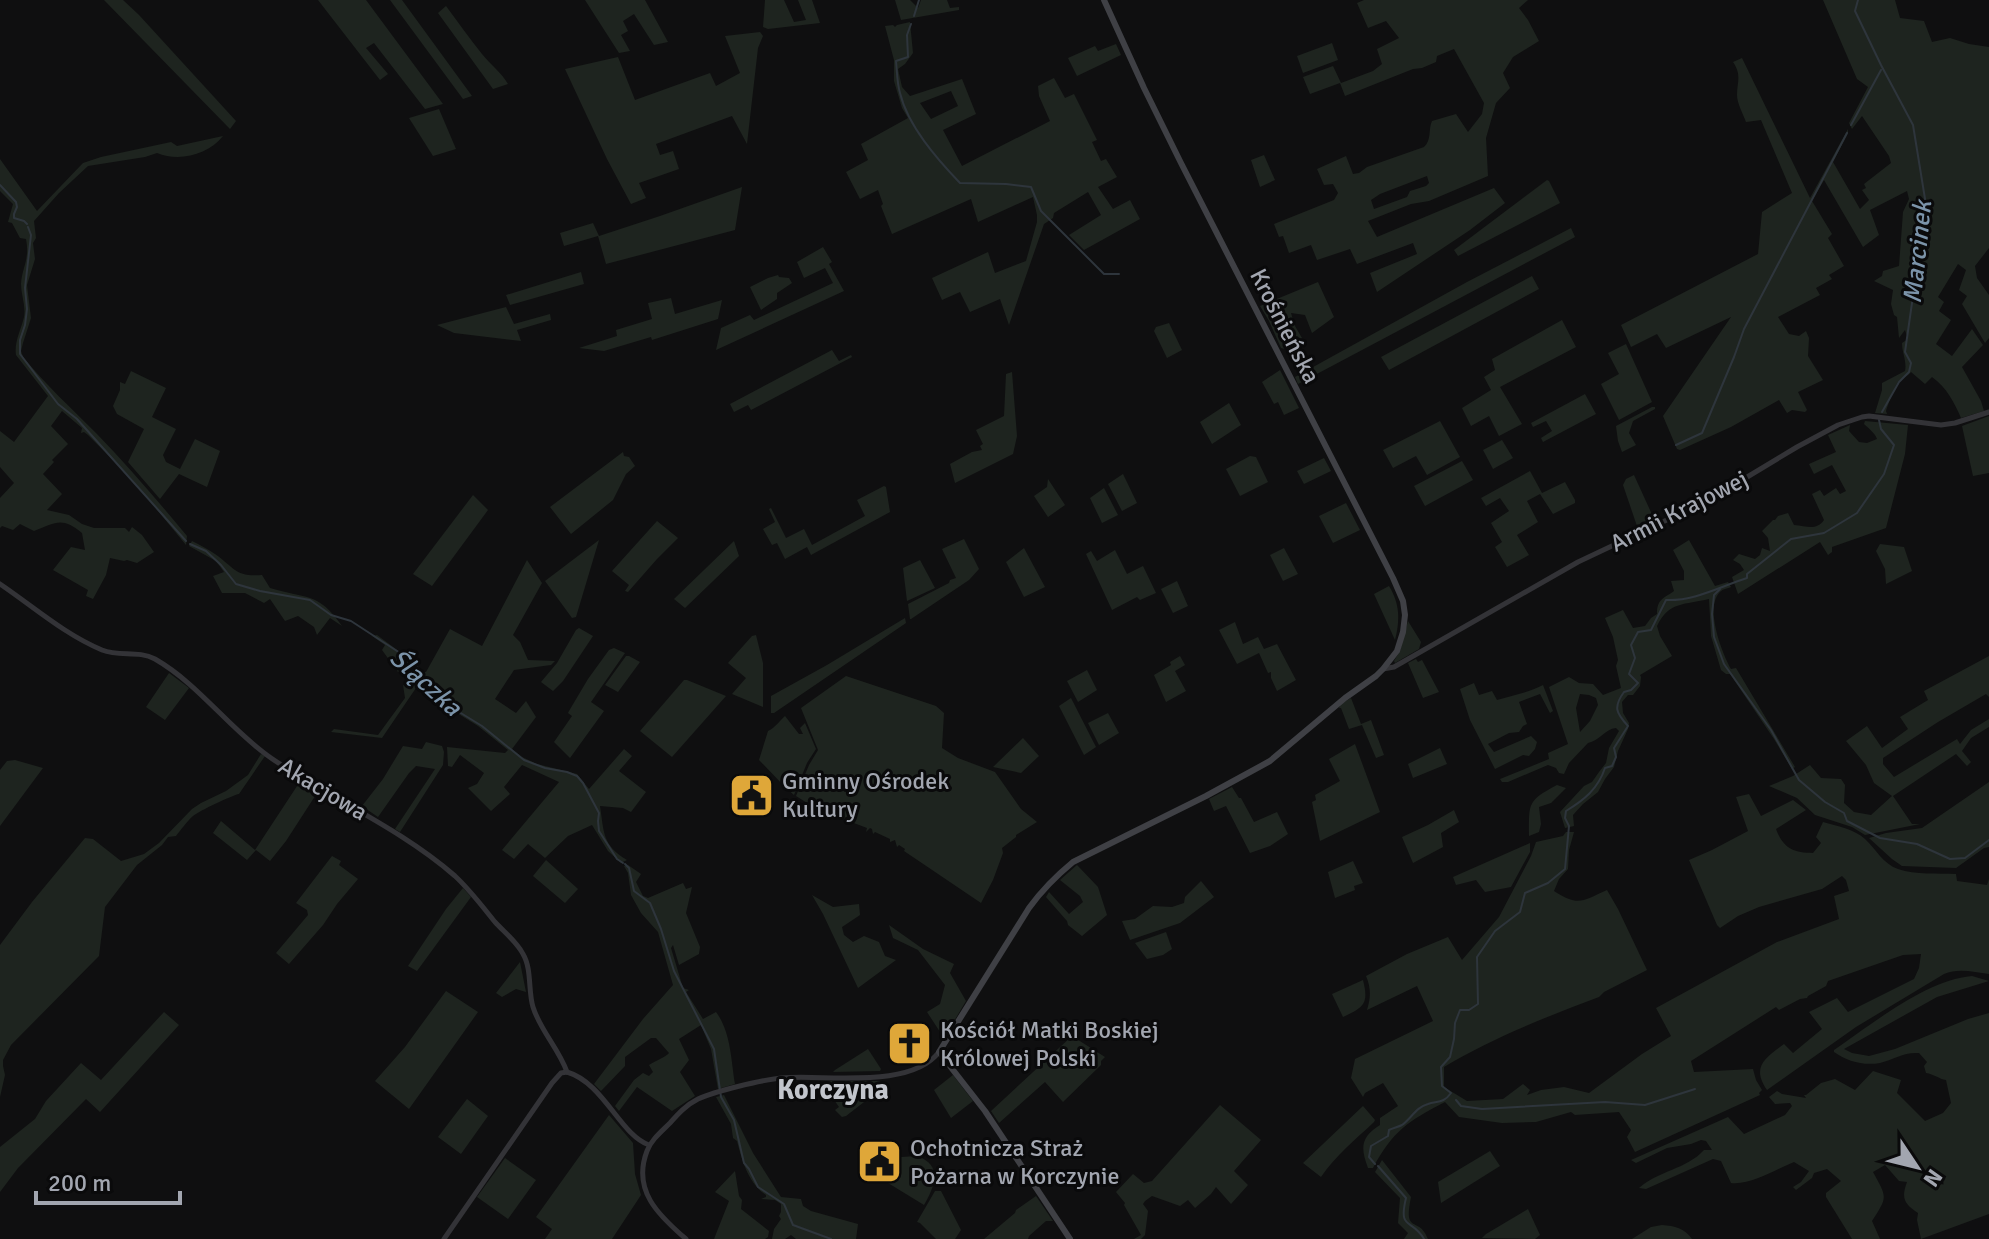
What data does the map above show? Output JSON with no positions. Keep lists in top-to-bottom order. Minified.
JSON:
{"streets":{"main road":["Krośnieńska"],"street":["Armii Krajowej","Akacjowa"]},"crossings":[["Krośnieńska","Armii Krajowej"]],"districts":["Korczyna"],"water":["Marcinek","Ślączka"],"places":{"public building":["Gminny Ośrodek Kultury","Ochotnicza Straż Pożarna w Korczynie"],"church":["Kościół Matki Boskiej Królowej Polski"]},"scale_bar":"200 m","north":"bottom right"}
